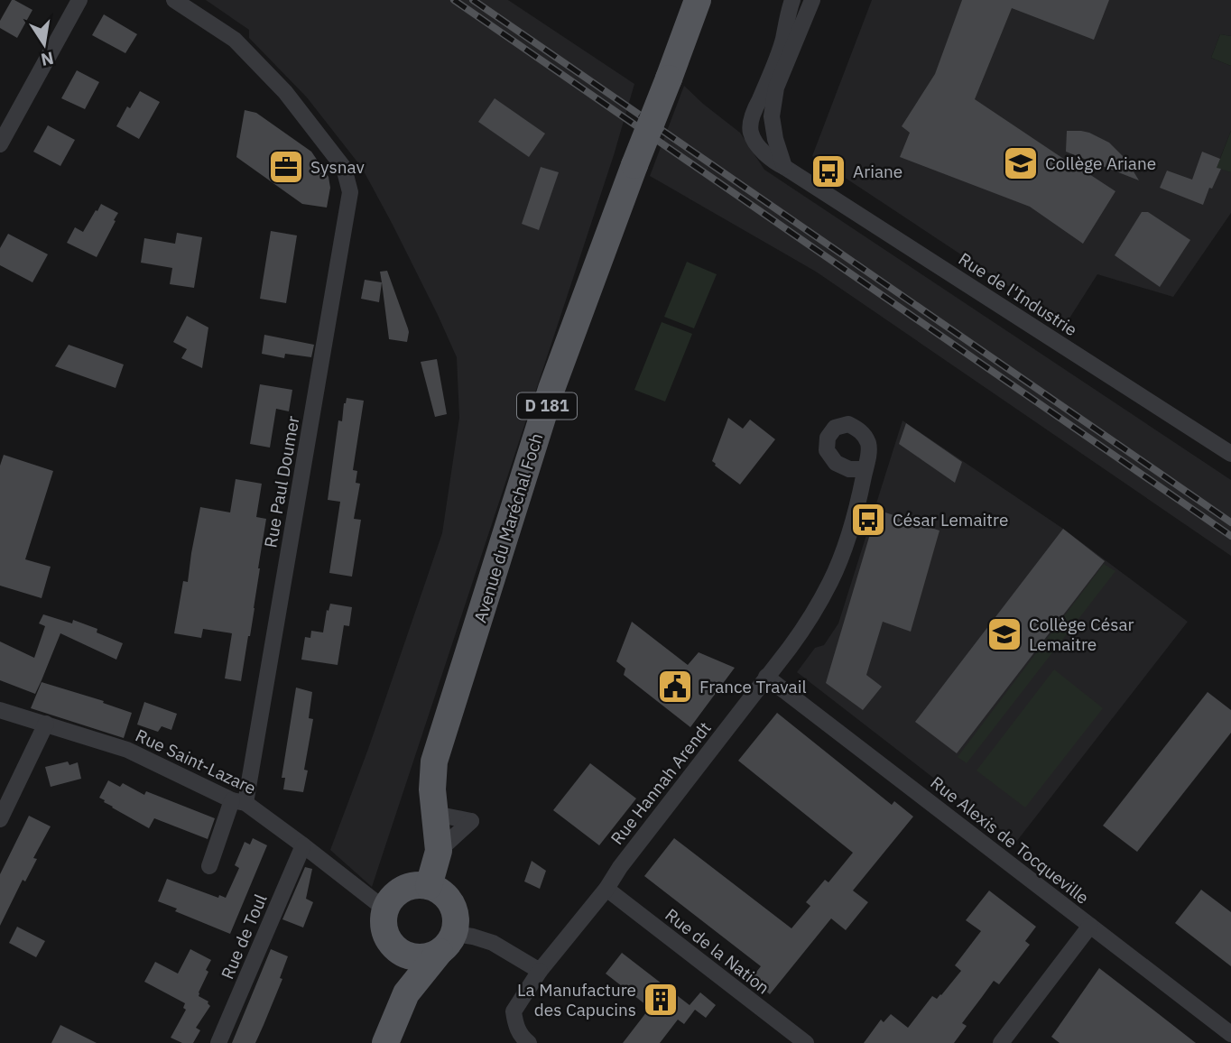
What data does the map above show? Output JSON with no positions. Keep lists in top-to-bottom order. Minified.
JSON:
{"streets":{"main road":["D 181","Avenue du Maréchal Foch"],"street":["Rue de l'Industrie","Rue Paul Doumer","Rue Saint-Lazare","Rue Hannah Arendt","Rue Alexis de Tocqueville","Rue de Toul","Rue de la Nation"]},"crossings":[["Rue Paul Doumer","Rue Saint-Lazare"],["Avenue du Maréchal Foch","Rue Saint-Lazare"],["Rue Saint-Lazare","Rue de Toul"],["Rue Hannah Arendt","Rue Alexis de Tocqueville"],["Rue Hannah Arendt","Rue de la Nation"]],"places":{"school or university":["Collège Ariane","Collège César Lemaitre"],"office":["Sysnav"],"bus stop":["Ariane","César Lemaitre"],"public building":["France Travail"],"building":["La Manufacture des Capucins"]},"north":"bottom"}
